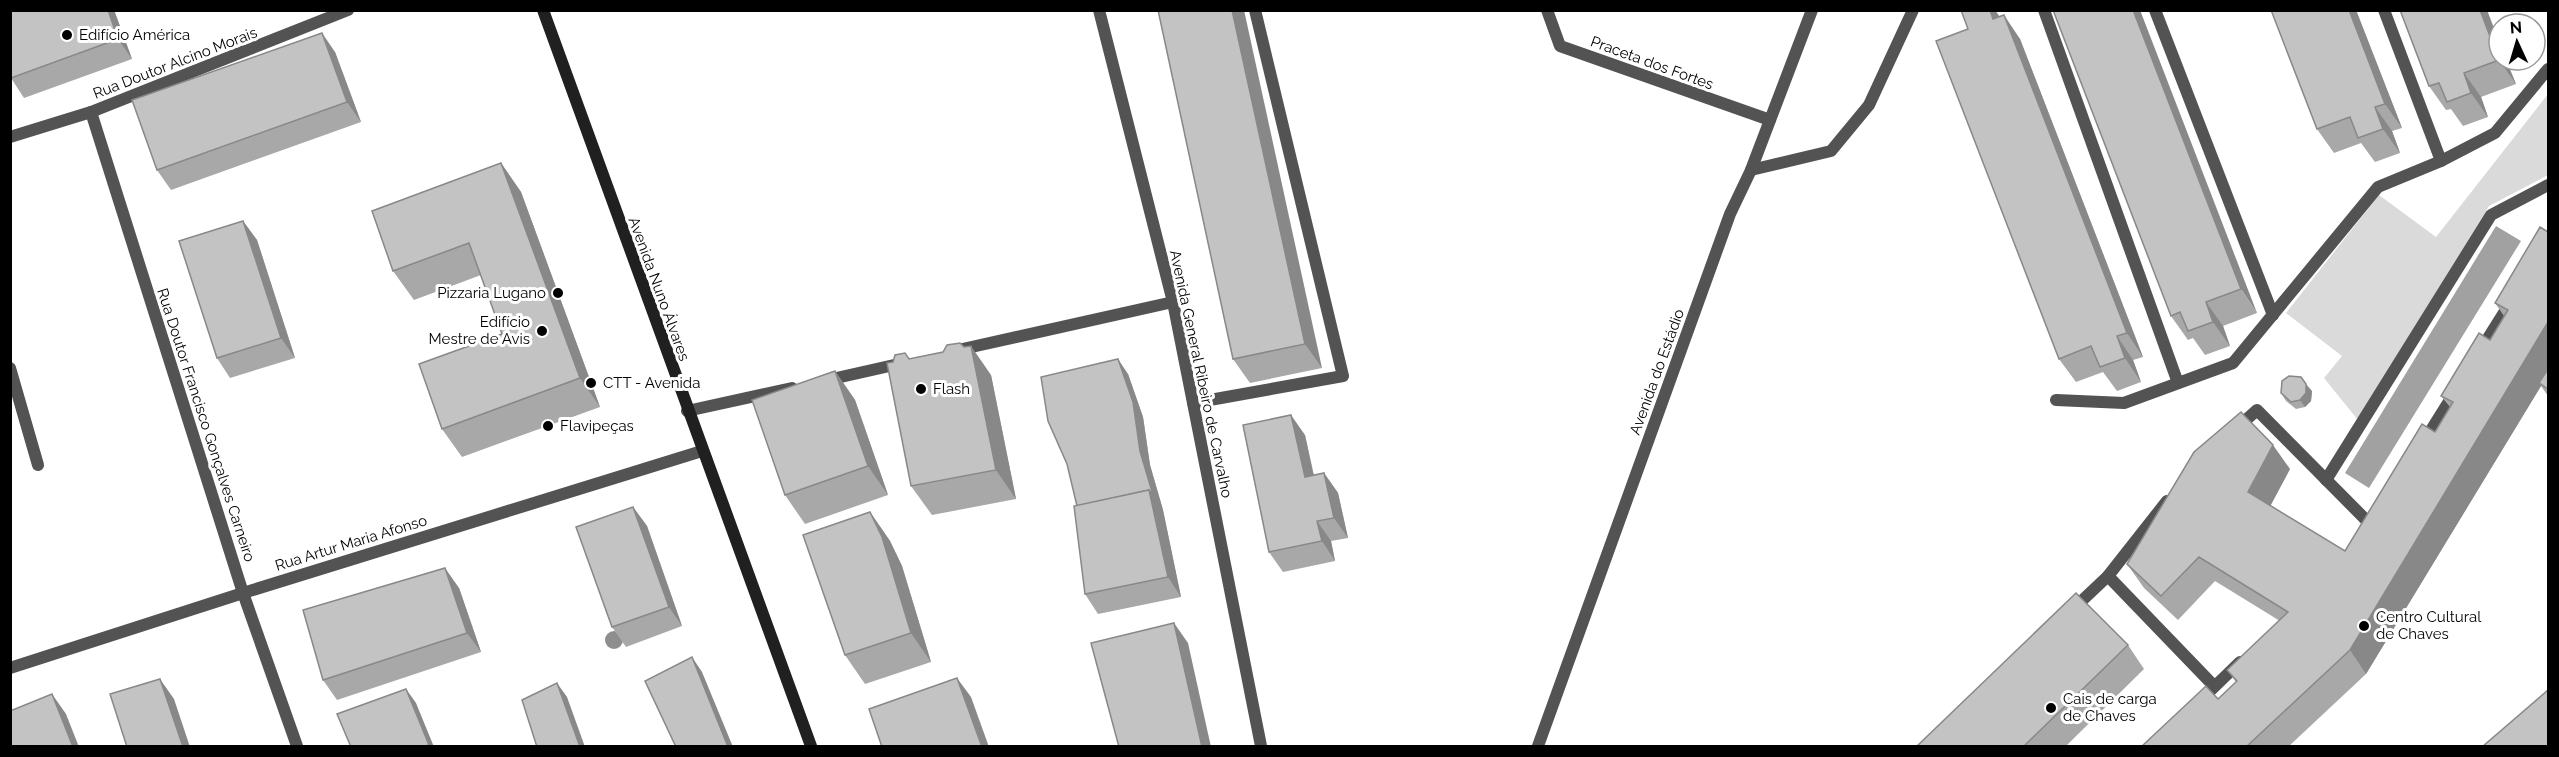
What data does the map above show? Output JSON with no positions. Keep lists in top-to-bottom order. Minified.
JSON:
{"streets":{"main road":["Avenida Nuno Álvares"],"street":["Rua Doutor Alcino Morais","Praceta dos Fortes","Avenida do Estádio","Avenida General Ribeiro de Carvalho","Rua Doutor Francisco Gonçalves Carneiro","Rua Artur Maria Afonso"]},"crossings":[["Rua Doutor Alcino Morais","Rua Doutor Francisco Gonçalves Carneiro"],["Praceta dos Fortes","Avenida do Estádio"],["Avenida Nuno Álvares","Rua Artur Maria Afonso"],["Rua Doutor Francisco Gonçalves Carneiro","Rua Artur Maria Afonso"]],"places":["Edifício América","Pizzaria Lugano","Edifício Mestre de Avis","CTT - Avenida","Flash","Flavipeças","Centro Cultural de Chaves","Cais de carga de Chaves"],"north":"top"}
